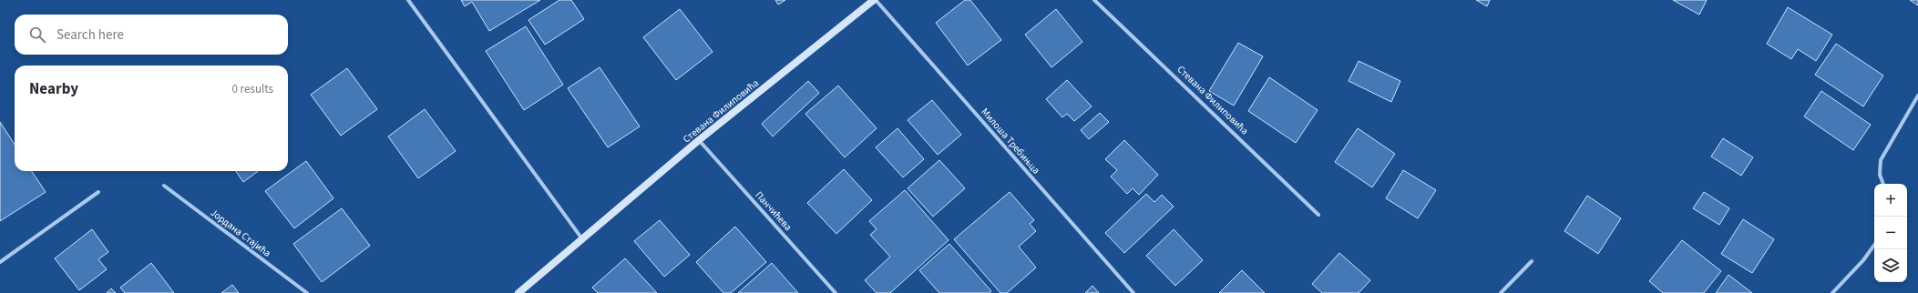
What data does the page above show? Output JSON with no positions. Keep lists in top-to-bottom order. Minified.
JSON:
{"streets":{"street":["Стевана Филиповића","Милоша Требињца","Панчићева","Јордана Стајића"]},"crossings":[["Стевана Филиповића","Милоша Требињца"],["Стевана Филиповића","Панчићева"]],"page":{"search":"Search here","heading":["Nearby","0 results"],"map_buttons":["+","−"]}}
